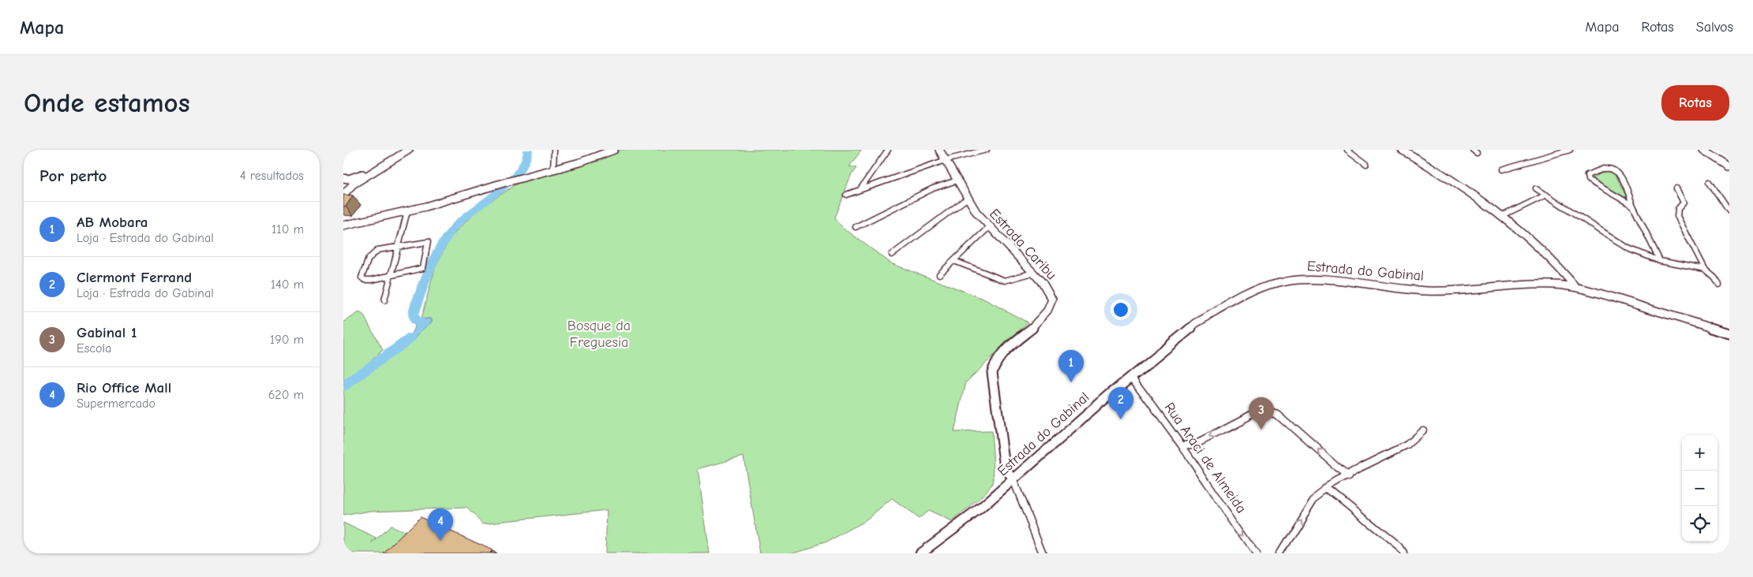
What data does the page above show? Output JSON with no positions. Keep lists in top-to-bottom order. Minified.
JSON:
{"streets":{"main road":["Estrada Caribu","Estrada do Gabinal"],"street":["Rua Araci de Almeida"]},"crossings":[["Estrada Caribu","Estrada do Gabinal"],["Estrada do Gabinal","Rua Araci de Almeida"]],"one_way":["Rua Araci de Almeida"],"parks":["Bosque da Freguesia"],"page":{"header":"Mapa","nav":["Mapa","Rotas","Salvos"],"buttons":"Rotas","title":"Onde estamos","heading":["Por perto","4 resultados"],"list":[{"mark":"1","name":"AB Mobara","note":"Loja · Estrada do Gabinal","value":"110 m"},{"mark":"2","name":"Clermont Ferrand","note":"Loja · Estrada do Gabinal","value":"140 m"},{"mark":"3","name":"Gabinal 1","note":"Escola","value":"190 m"},{"mark":"4","name":"Rio Office Mall","note":"Supermercado","value":"620 m"}],"pins":["1","2","3","4"],"map_buttons":["+","−"]}}
